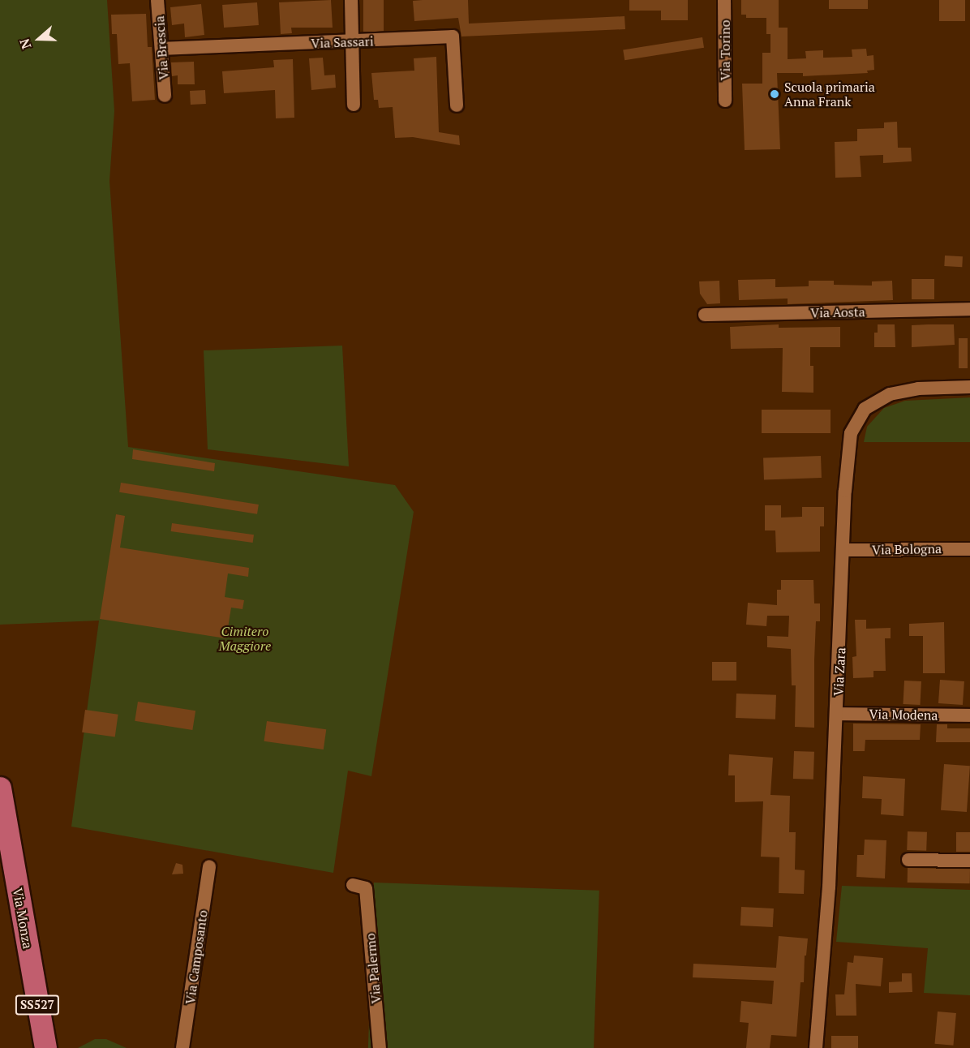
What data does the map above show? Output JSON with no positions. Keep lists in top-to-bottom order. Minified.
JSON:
{"streets":{"main road":["Via Monza","SS527"],"street":["Via Sassari","Via Brescia","Via Torino","Via Aosta","Via Bologna","Via Zara","Via Modena","Via Camposanto","Via Palermo"]},"crossings":[["Via Sassari","Via Brescia"],["Via Bologna","Via Zara"],["Via Zara","Via Modena"]],"parks":["Cimitero Maggiore"],"places":["Scuola primaria Anna Frank"],"north":"left"}
